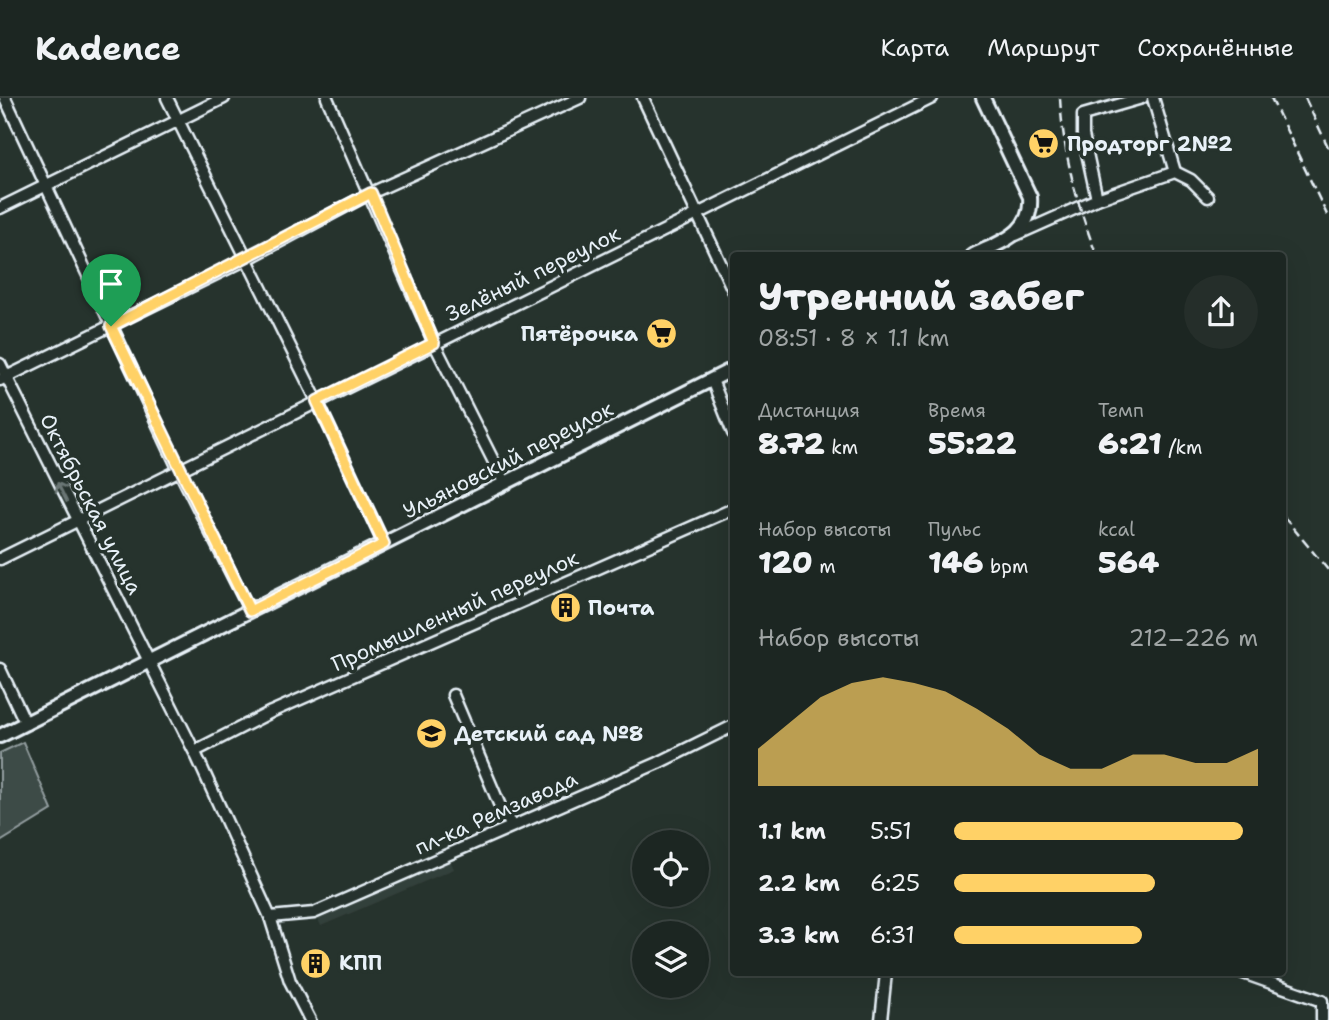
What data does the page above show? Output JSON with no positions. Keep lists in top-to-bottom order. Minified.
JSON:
{"streets":{"main road":["Ульяновский переулок"],"street":["Зелёный переулок","Октябрьская улица","Промышленный переулок","пл-ка Ремзавода"]},"crossings":[["Зелёный переулок","Октябрьская улица"],["Ульяновский переулок","Октябрьская улица"],["Октябрьская улица","Промышленный переулок"],["Октябрьская улица","пл-ка Ремзавода"]],"places":{"supermarket":["Продторг 2№2","Пятёрочка"],"building":["Почта","КПП"],"school or university":["Детский сад №8"]},"page":{"header":"Kadence","nav":["Карта","Маршрут","Сохранённые"],"heading":["Утренний забег","08:51 · 8 × 1.1 km"],"stats":[["Дистанция","8.72 km"],["Время","55:22"],["Темп","6:21 /km"],["Набор высоты","120 m"],["Пульс","146 bpm"],["kcal","564"]],"chart":["Набор высоты","212–226 m"],"list":[{"name":"1.1 km","note":"5:51"},{"name":"2.2 km","note":"6:25"},{"name":"3.3 km","note":"6:31"}]}}
